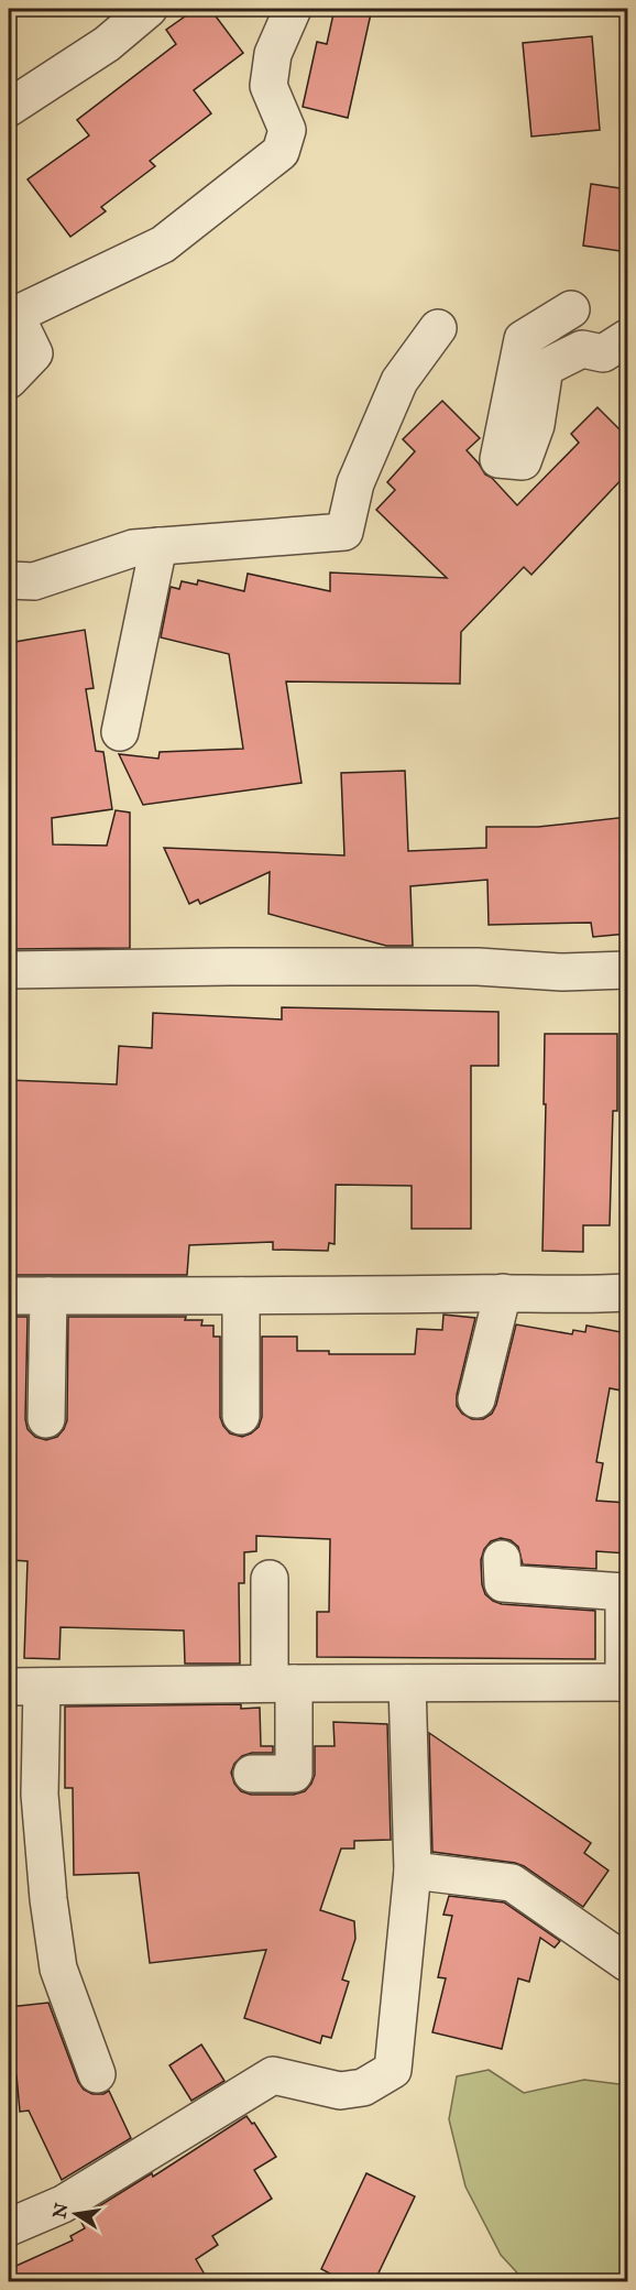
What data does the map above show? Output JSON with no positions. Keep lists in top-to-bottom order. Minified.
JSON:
{"north":"left"}
